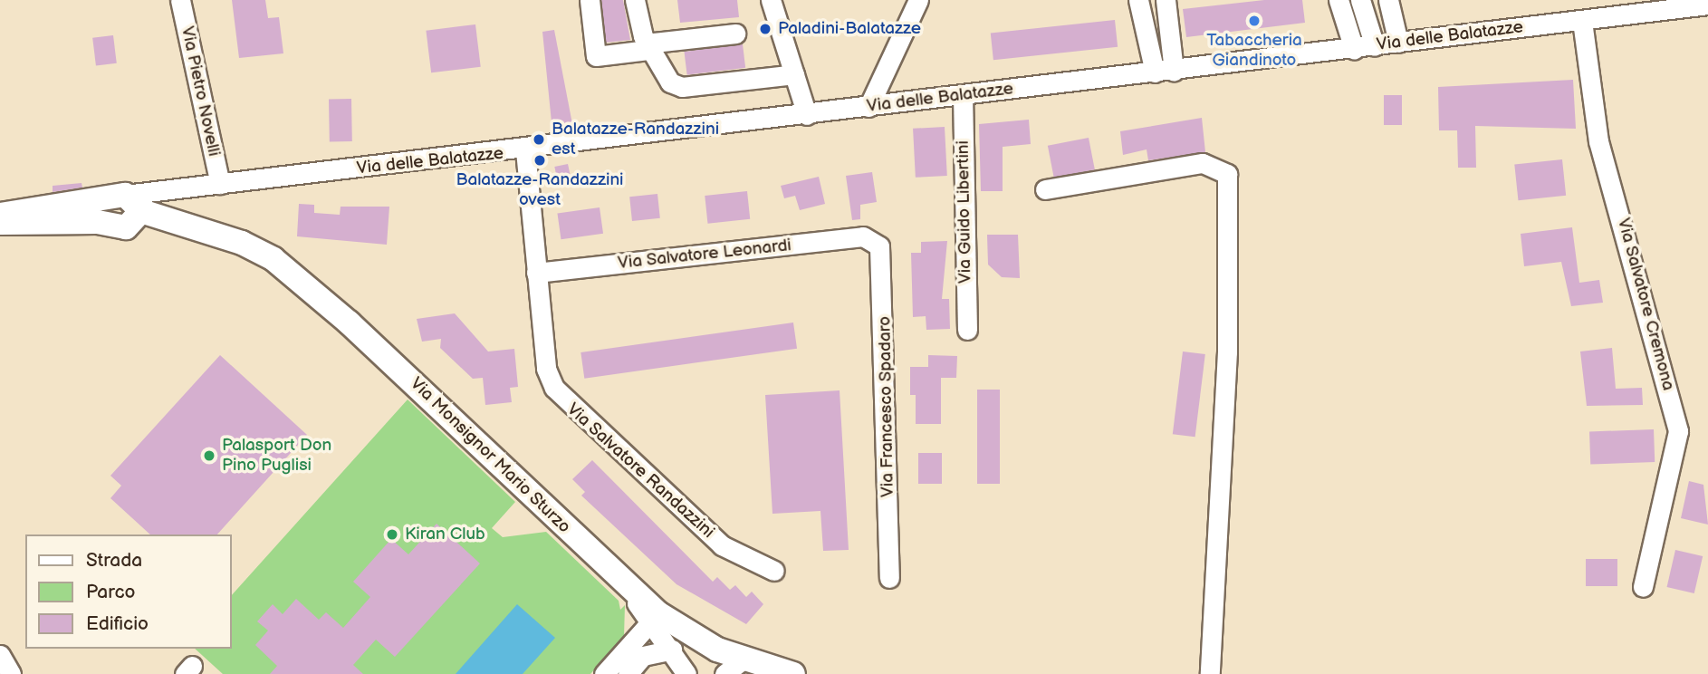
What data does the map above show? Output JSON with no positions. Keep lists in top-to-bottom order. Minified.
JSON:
{"streets":{"main road":["Via Monsignor Mario Sturzo"],"street":["Via delle Balatazze","Via Pietro Novelli","Via Guido Libertini","Via Salvatore Leonardi","Via Salvatore Cremona","Via Francesco Spadaro","Via Salvatore Randazzini"]},"crossings":[["Via delle Balatazze","Via Pietro Novelli"],["Via delle Balatazze","Via Guido Libertini"],["Via delle Balatazze","Via Salvatore Cremona"],["Via delle Balatazze","Via Monsignor Mario Sturzo"],["Via delle Balatazze","Via Salvatore Randazzini"],["Via Salvatore Leonardi","Via Francesco Spadaro"],["Via Salvatore Leonardi","Via Salvatore Randazzini"]],"places":["Tabaccheria Giandinoto","Paladini-Balatazze","Balatazze-Randazzini est","Balatazze-Randazzini ovest","Palasport Don Pino Puglisi","Kiran Club"],"legend":["Strada","Parco","Edificio"]}
